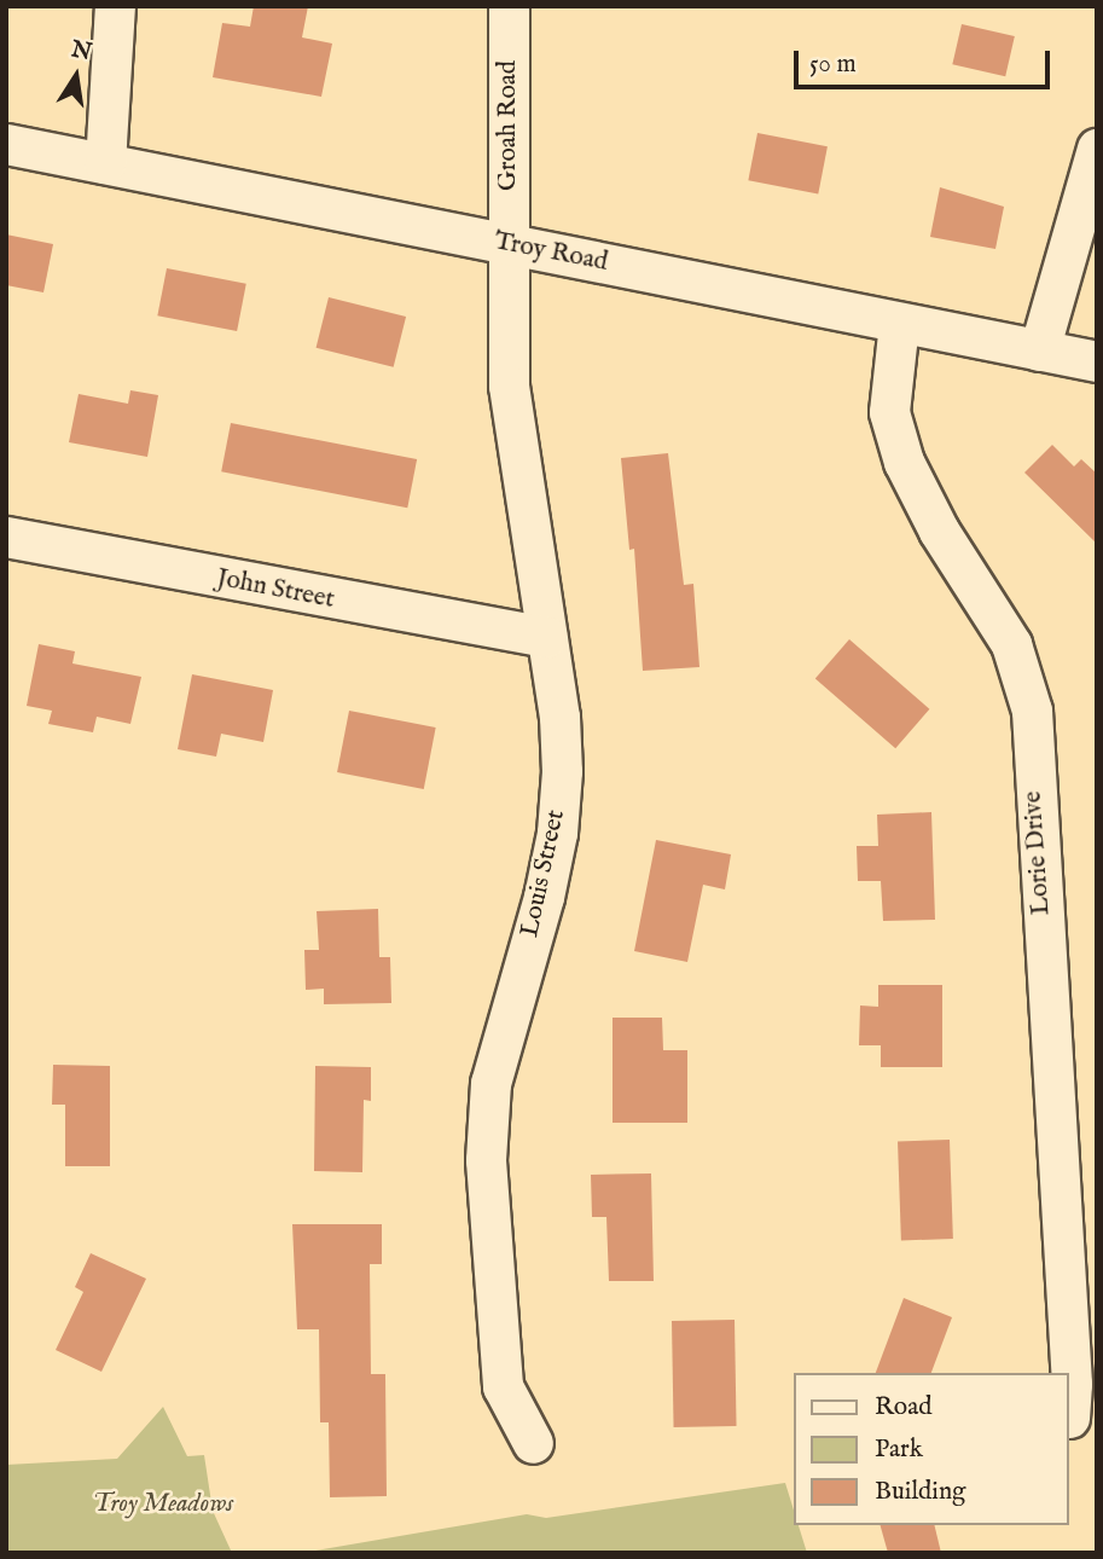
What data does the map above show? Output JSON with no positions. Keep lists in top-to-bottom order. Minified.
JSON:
{"streets":{"street":["Groah Road","Troy Road","John Street","Lorie Drive","Louis Street"]},"crossings":[["Groah Road","Troy Road"],["Groah Road","Louis Street"],["Troy Road","Lorie Drive"],["Troy Road","Louis Street"],["John Street","Louis Street"]],"parks":["Troy Meadows"],"legend":["Road","Park","Building"],"scale_bar":"50 m","north":"top"}
